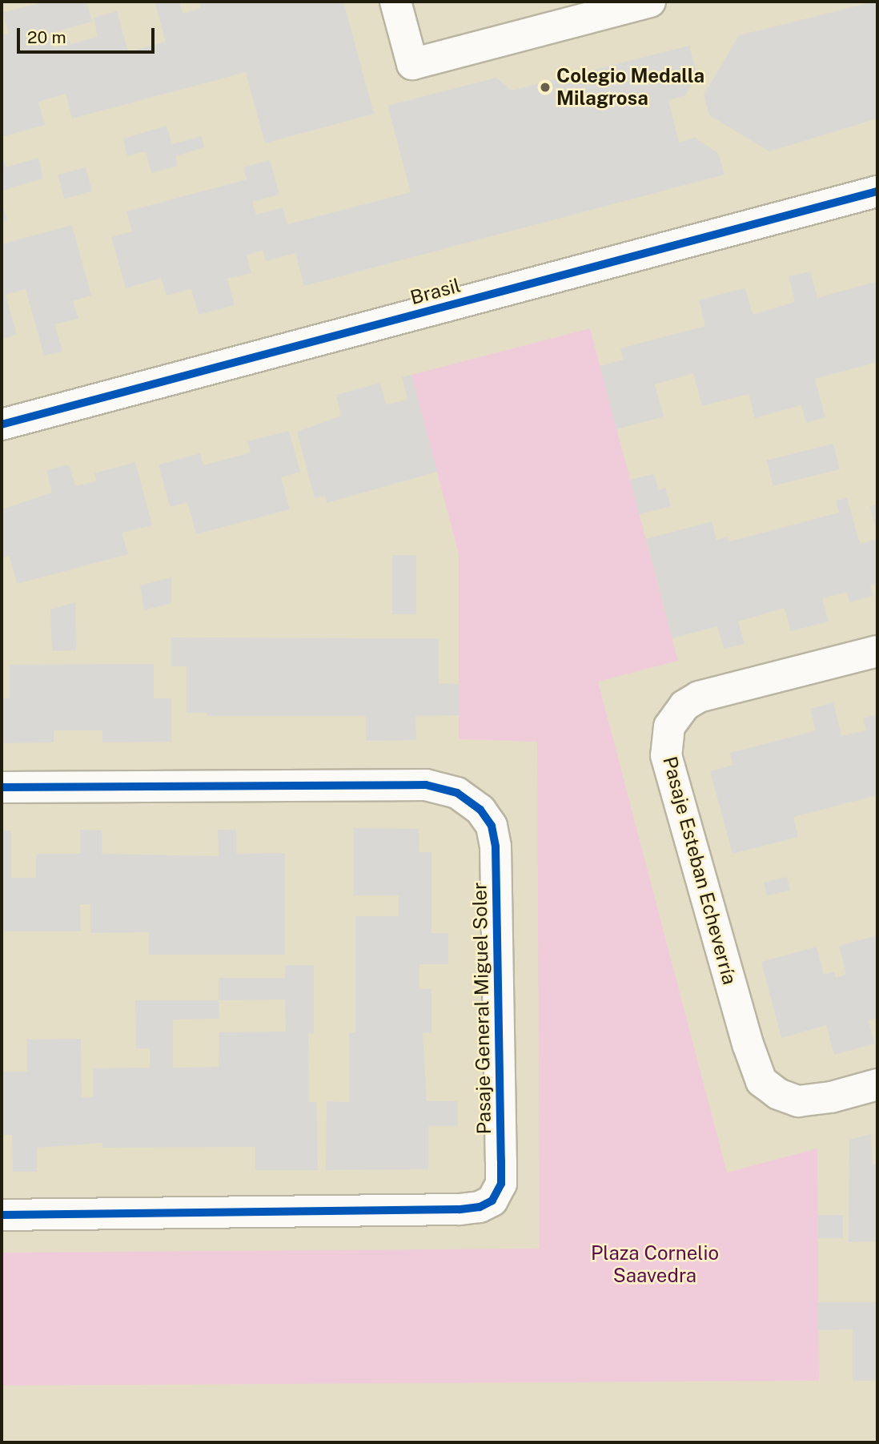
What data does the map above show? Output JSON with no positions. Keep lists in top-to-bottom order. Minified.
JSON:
{"streets":{"street":["Brasil","Pasaje Esteban Echeverría","Pasaje General Miguel Soler"]},"parks":["Plaza Cornelio Saavedra"],"places":["Colegio Medalla Milagrosa"],"scale_bar":"20 m"}
